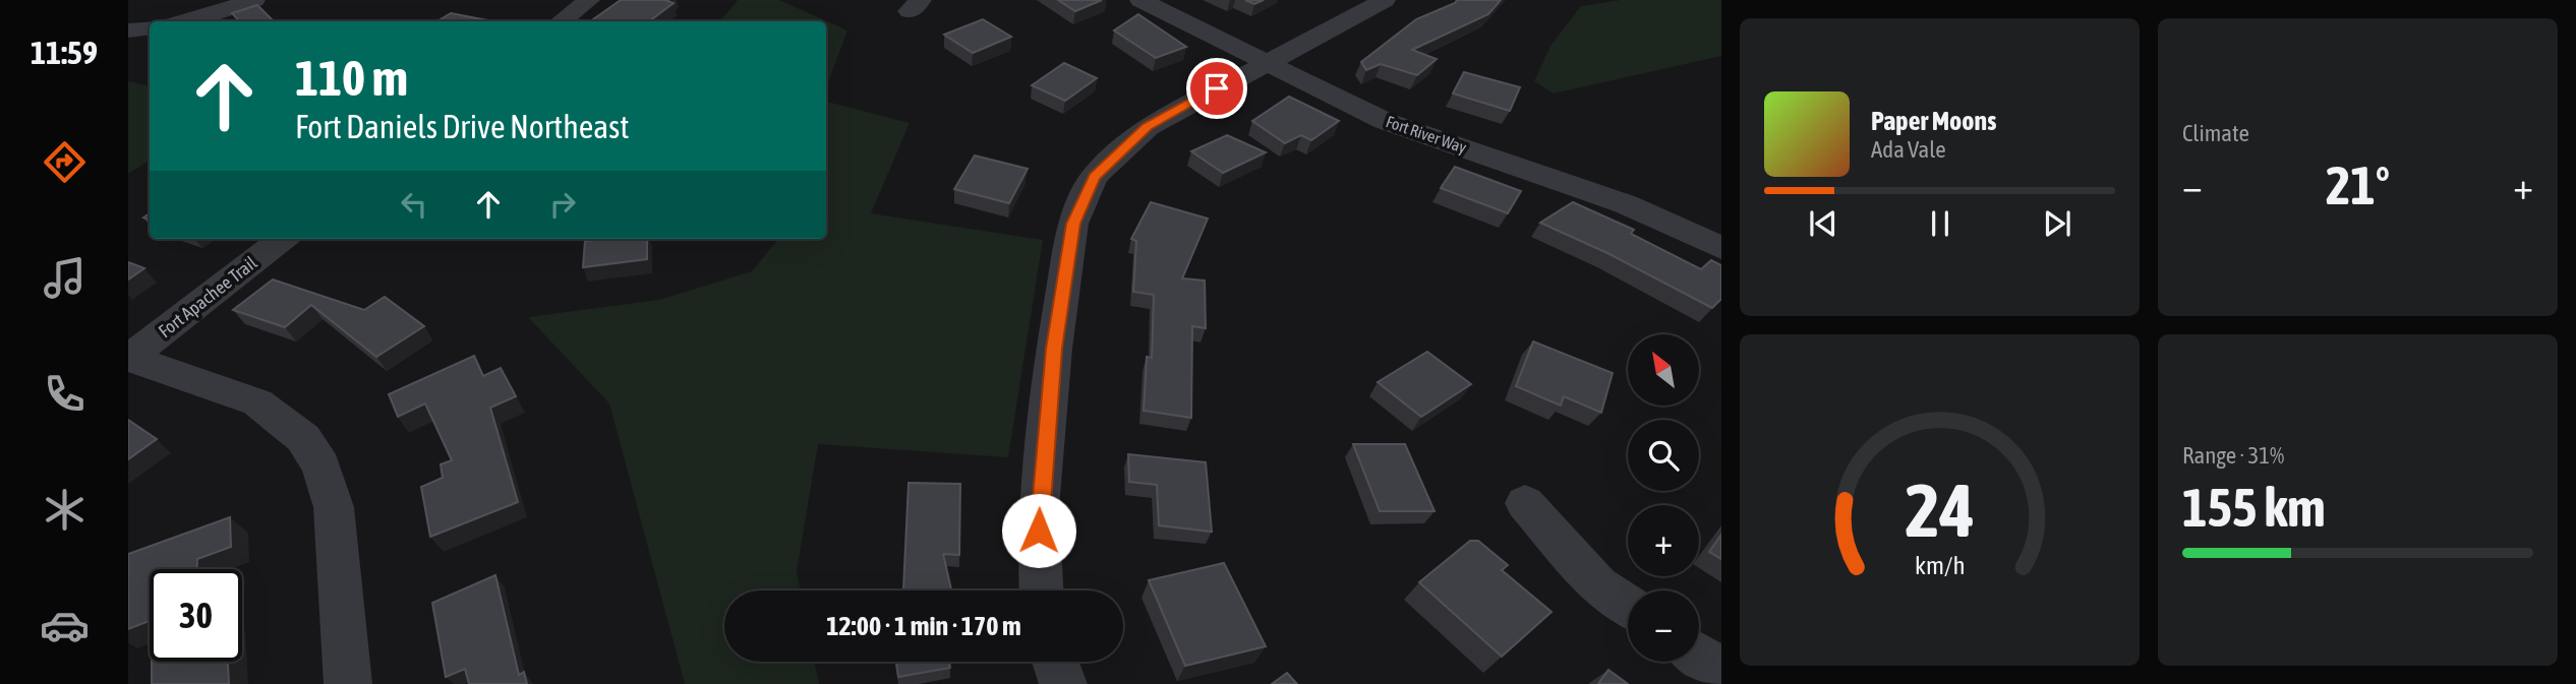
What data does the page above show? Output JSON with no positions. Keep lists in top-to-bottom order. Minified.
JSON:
{"streets":{"street":["Fort River Way","Fort Apachee Trail"]},"north":"top left","page":{"tabs":"11:59","tile":["Climate",["Range · 31%","155 km"]],"turn":["110 m","Fort Daniels Drive Northeast"],"song":["Paper Moons","Ada Vale"],"heat":["−","21°","+"],"map_buttons":["+","−"],"limit":"30","trip":"12:00 · 1 min · 170 m","gauge":["24","km/h"]}}
